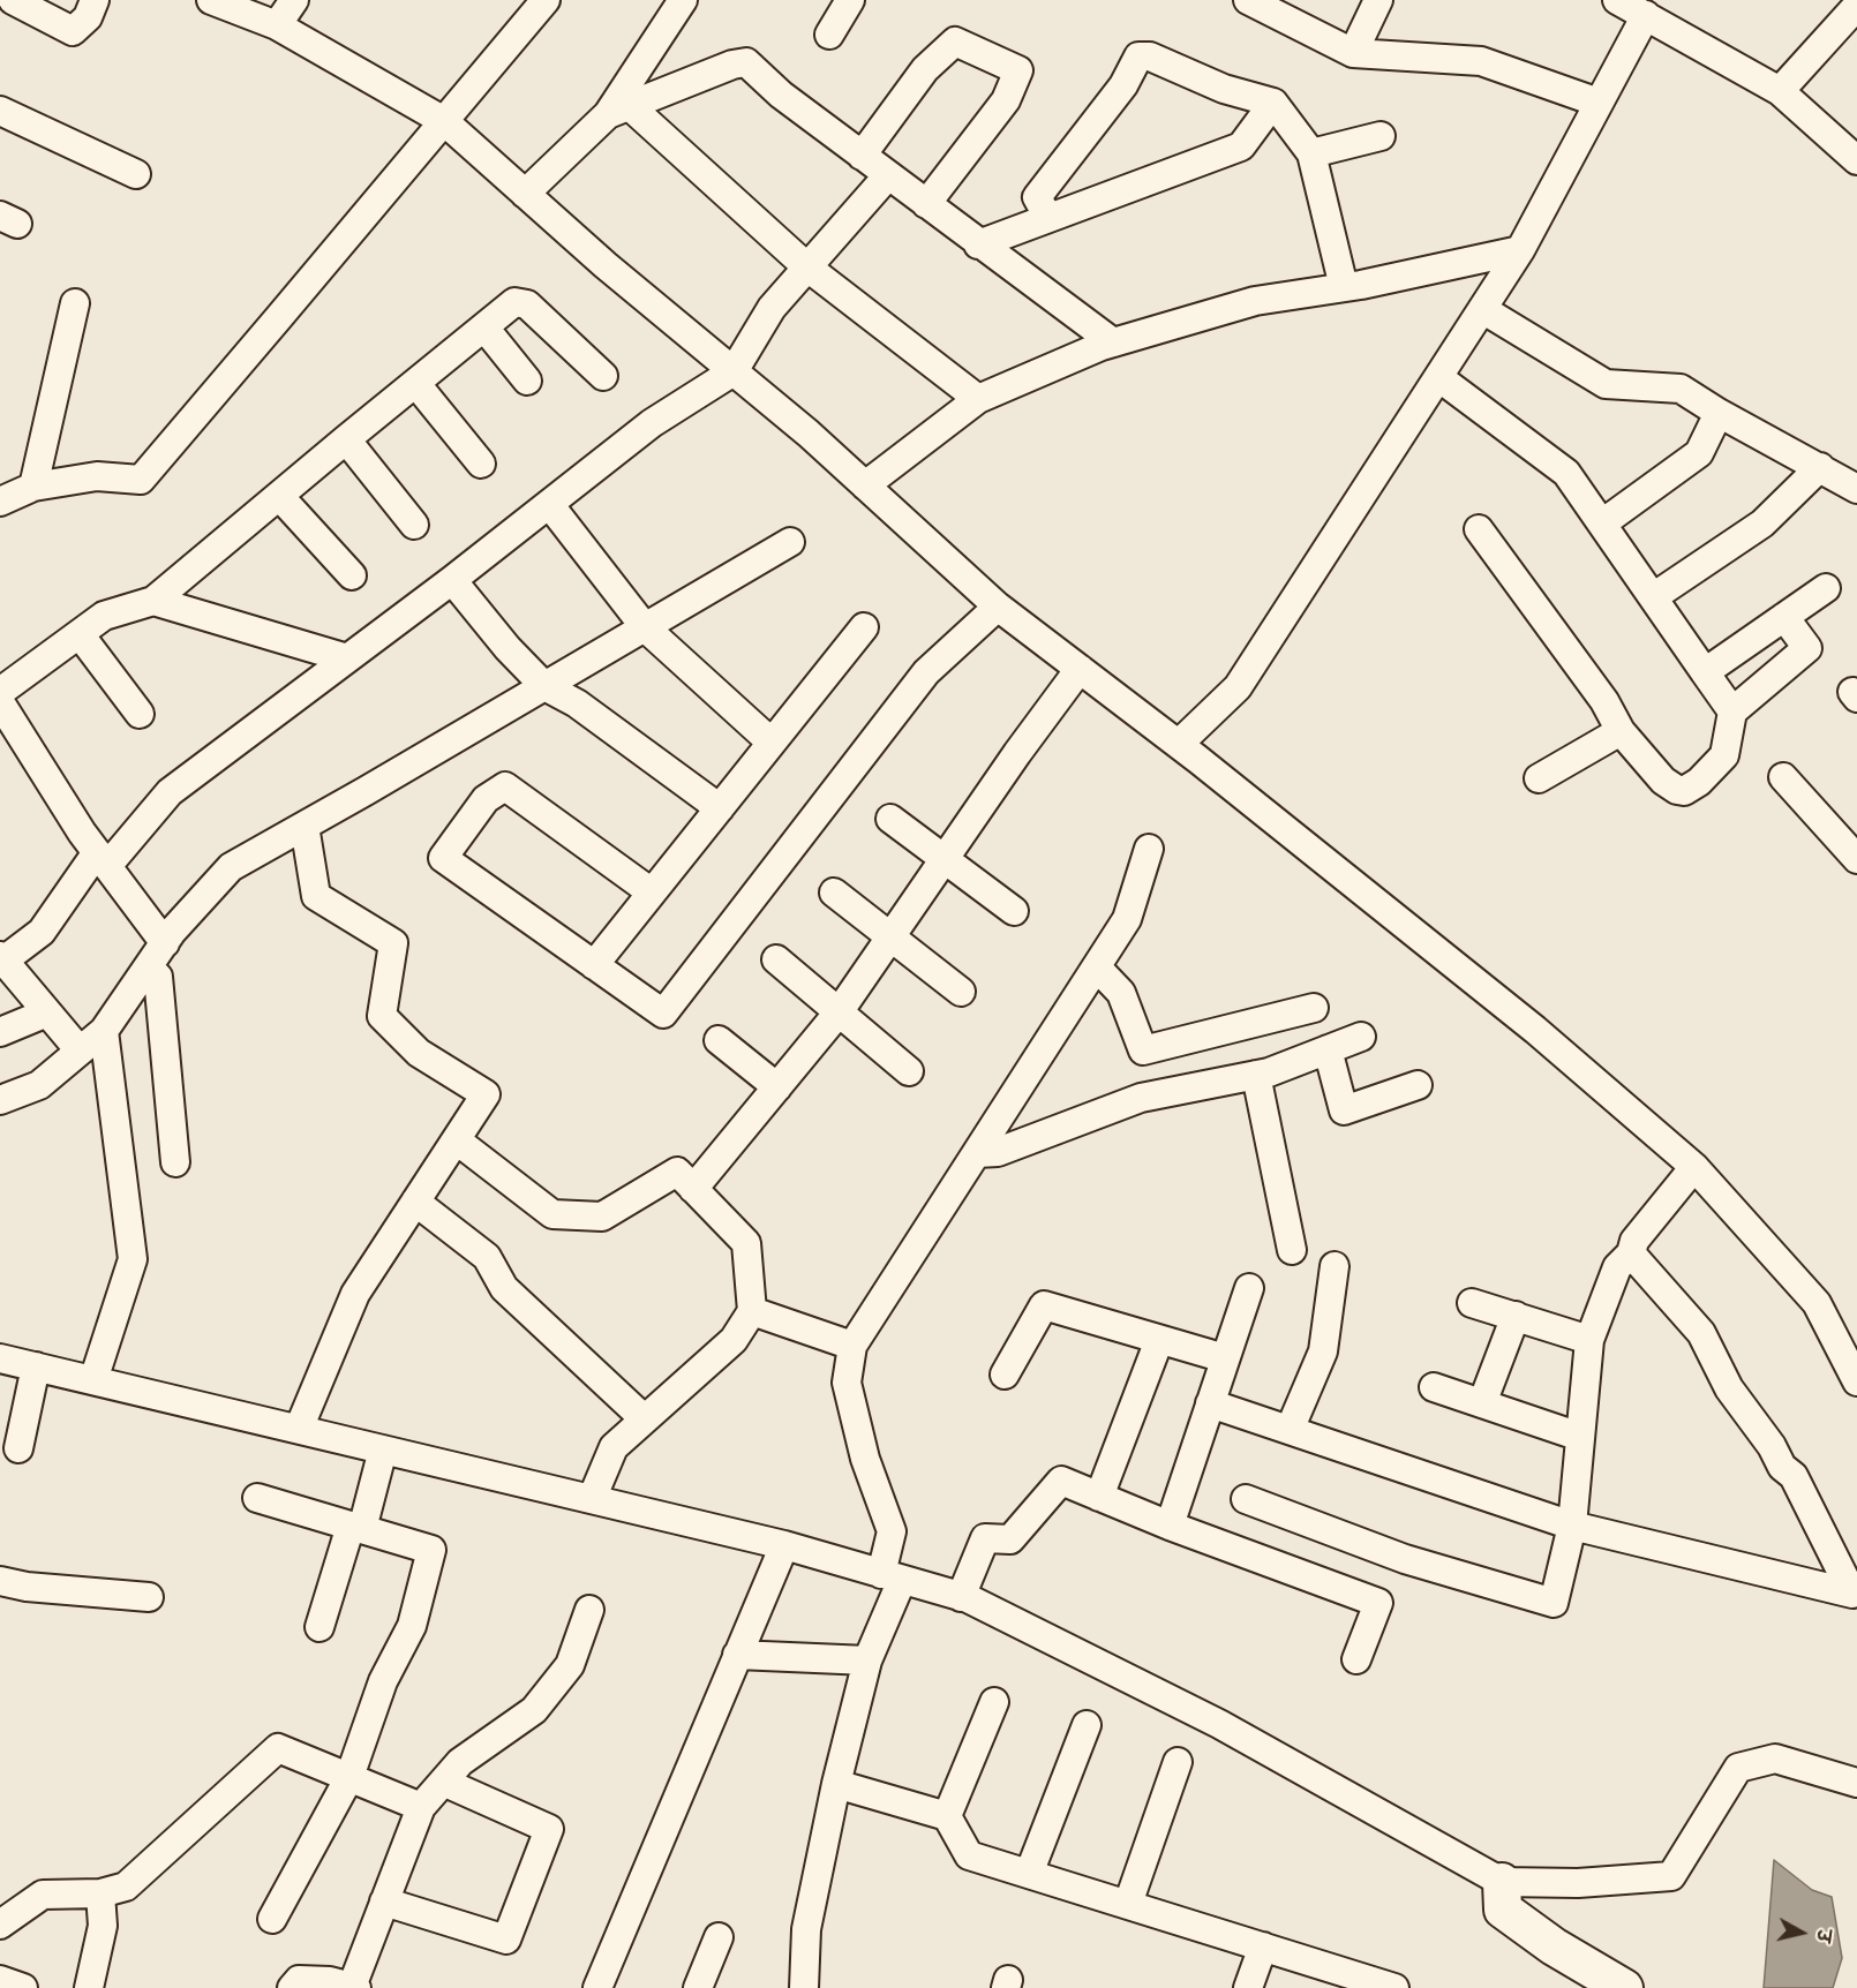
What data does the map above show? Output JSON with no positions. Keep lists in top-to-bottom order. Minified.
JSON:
{"north":"right"}
